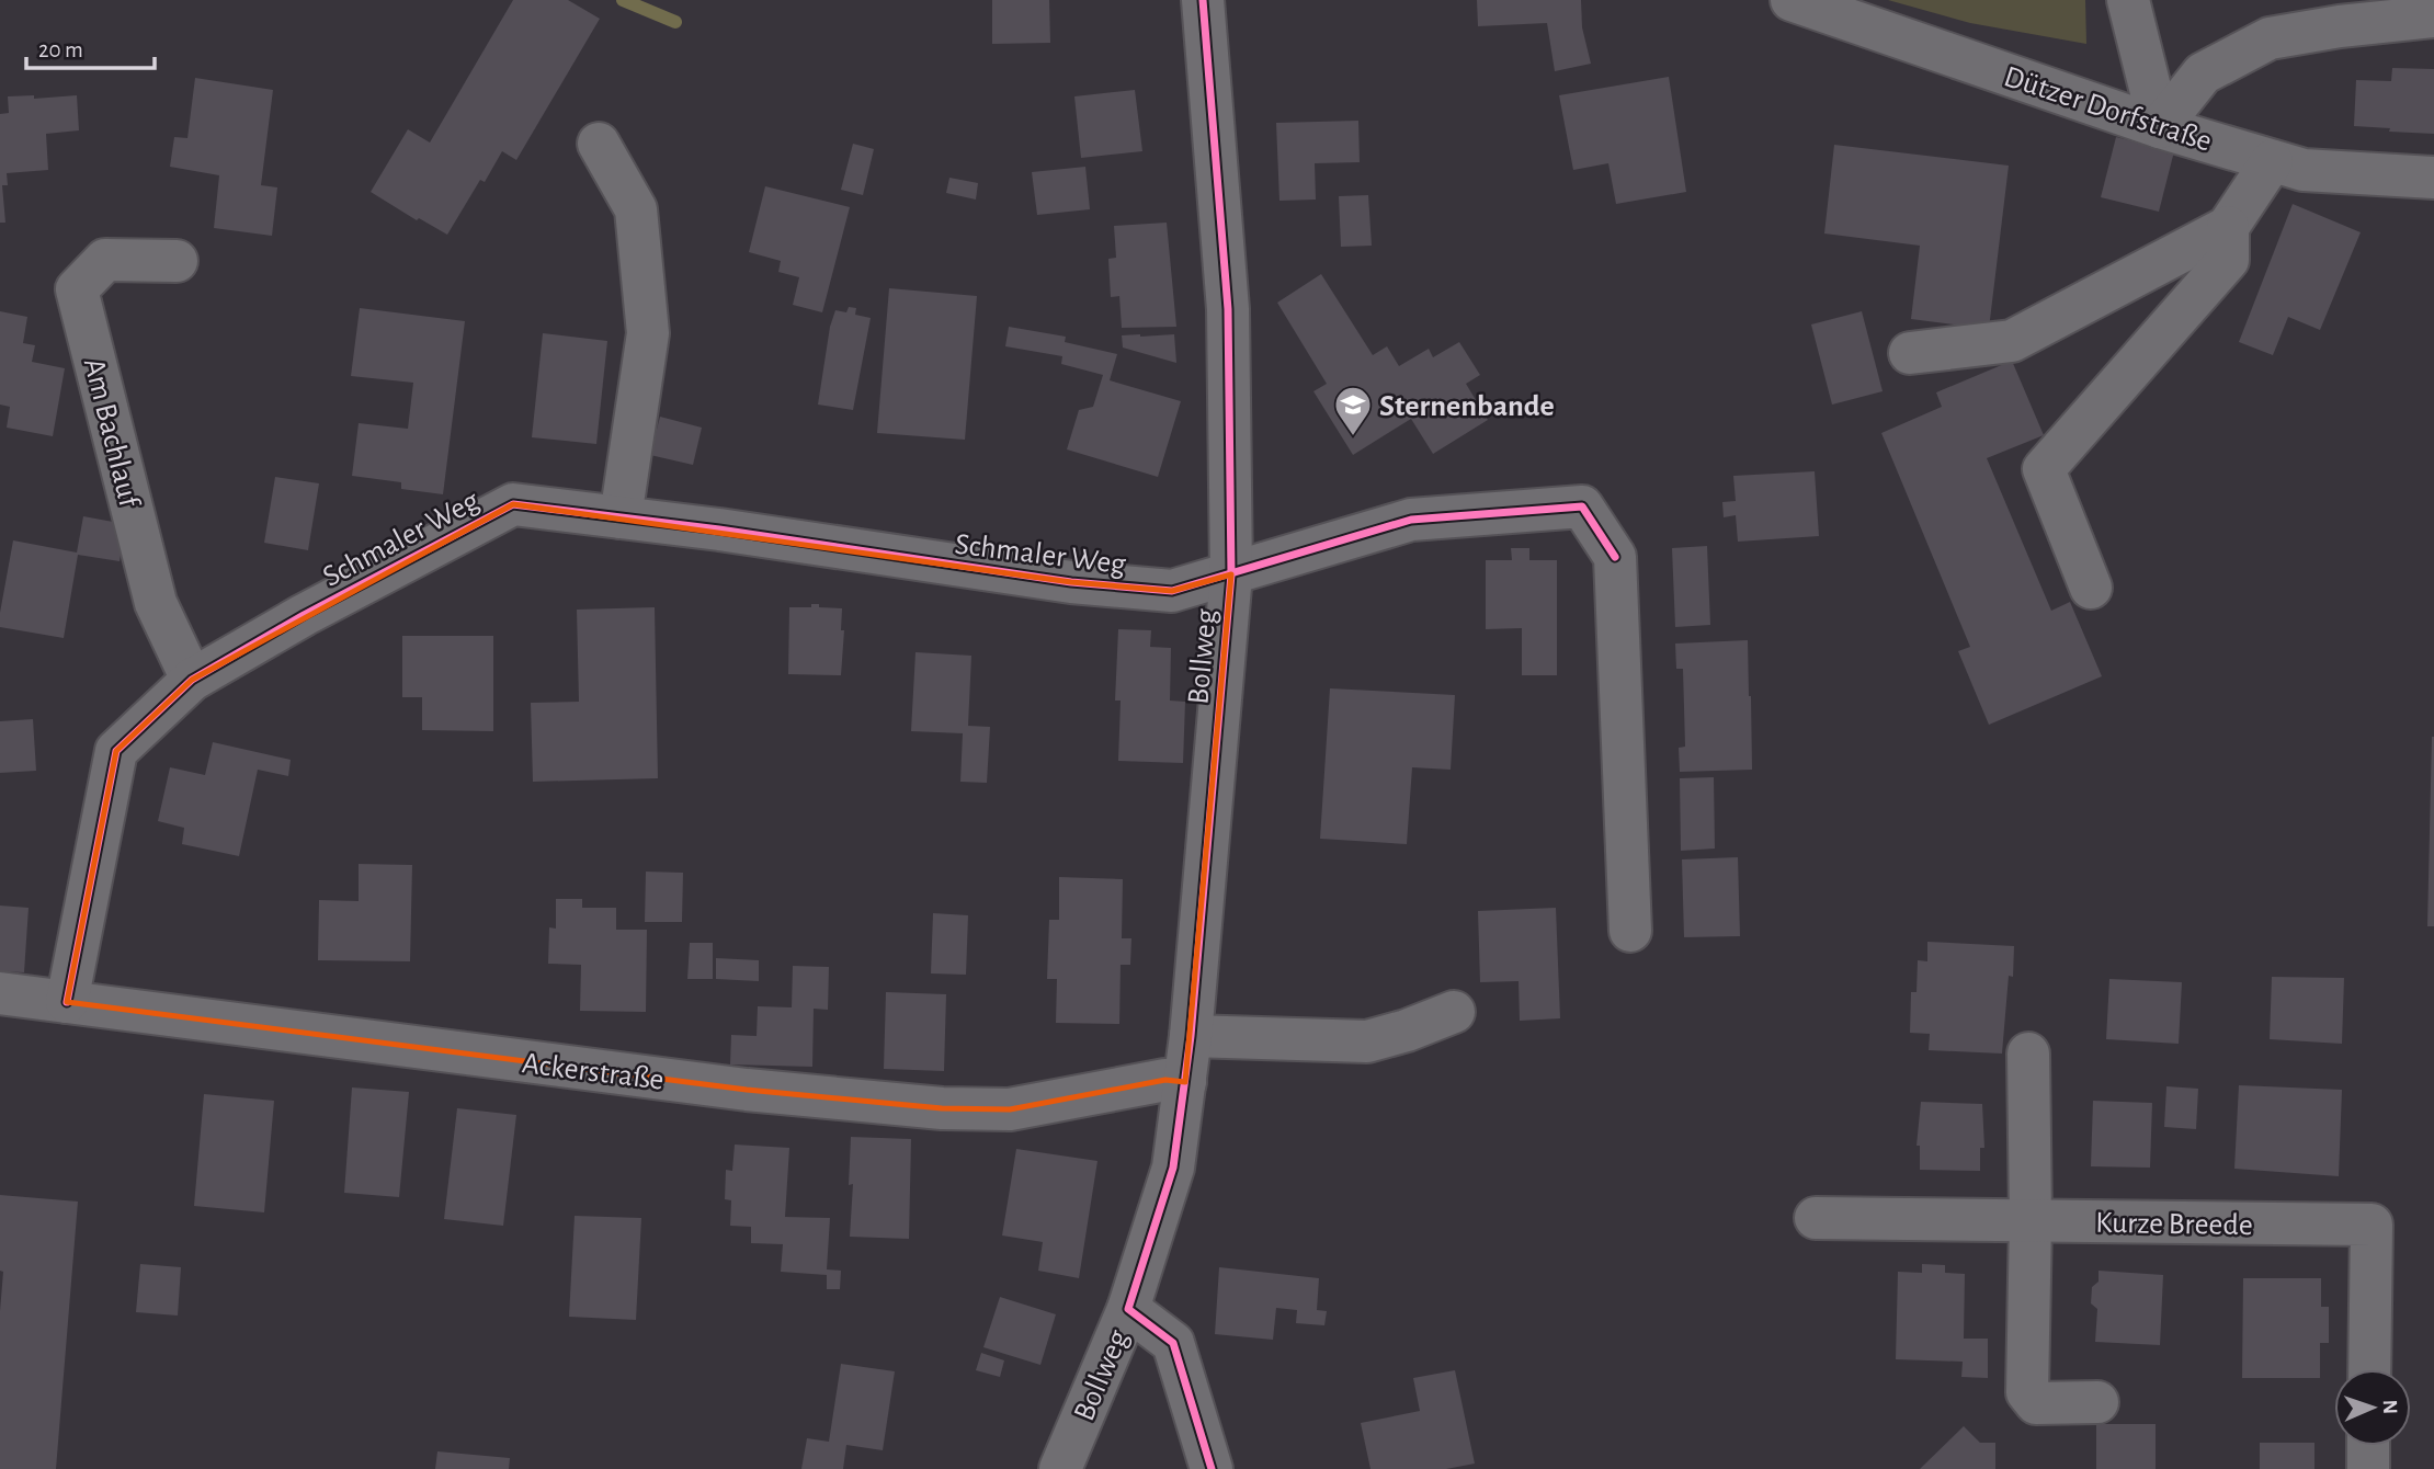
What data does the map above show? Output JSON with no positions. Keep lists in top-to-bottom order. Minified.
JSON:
{"streets":{"street":["Dützer Dorfstraße","Am Bachlauf","Schmaler Weg","Bollweg","Ackerstraße","Kurze Breede"]},"crossings":[["Am Bachlauf","Schmaler Weg"],["Schmaler Weg","Bollweg"],["Schmaler Weg","Ackerstraße"],["Bollweg","Ackerstraße"]],"places":{"school or university":["Sternenbande"]},"scale_bar":"20 m","north":"right"}
